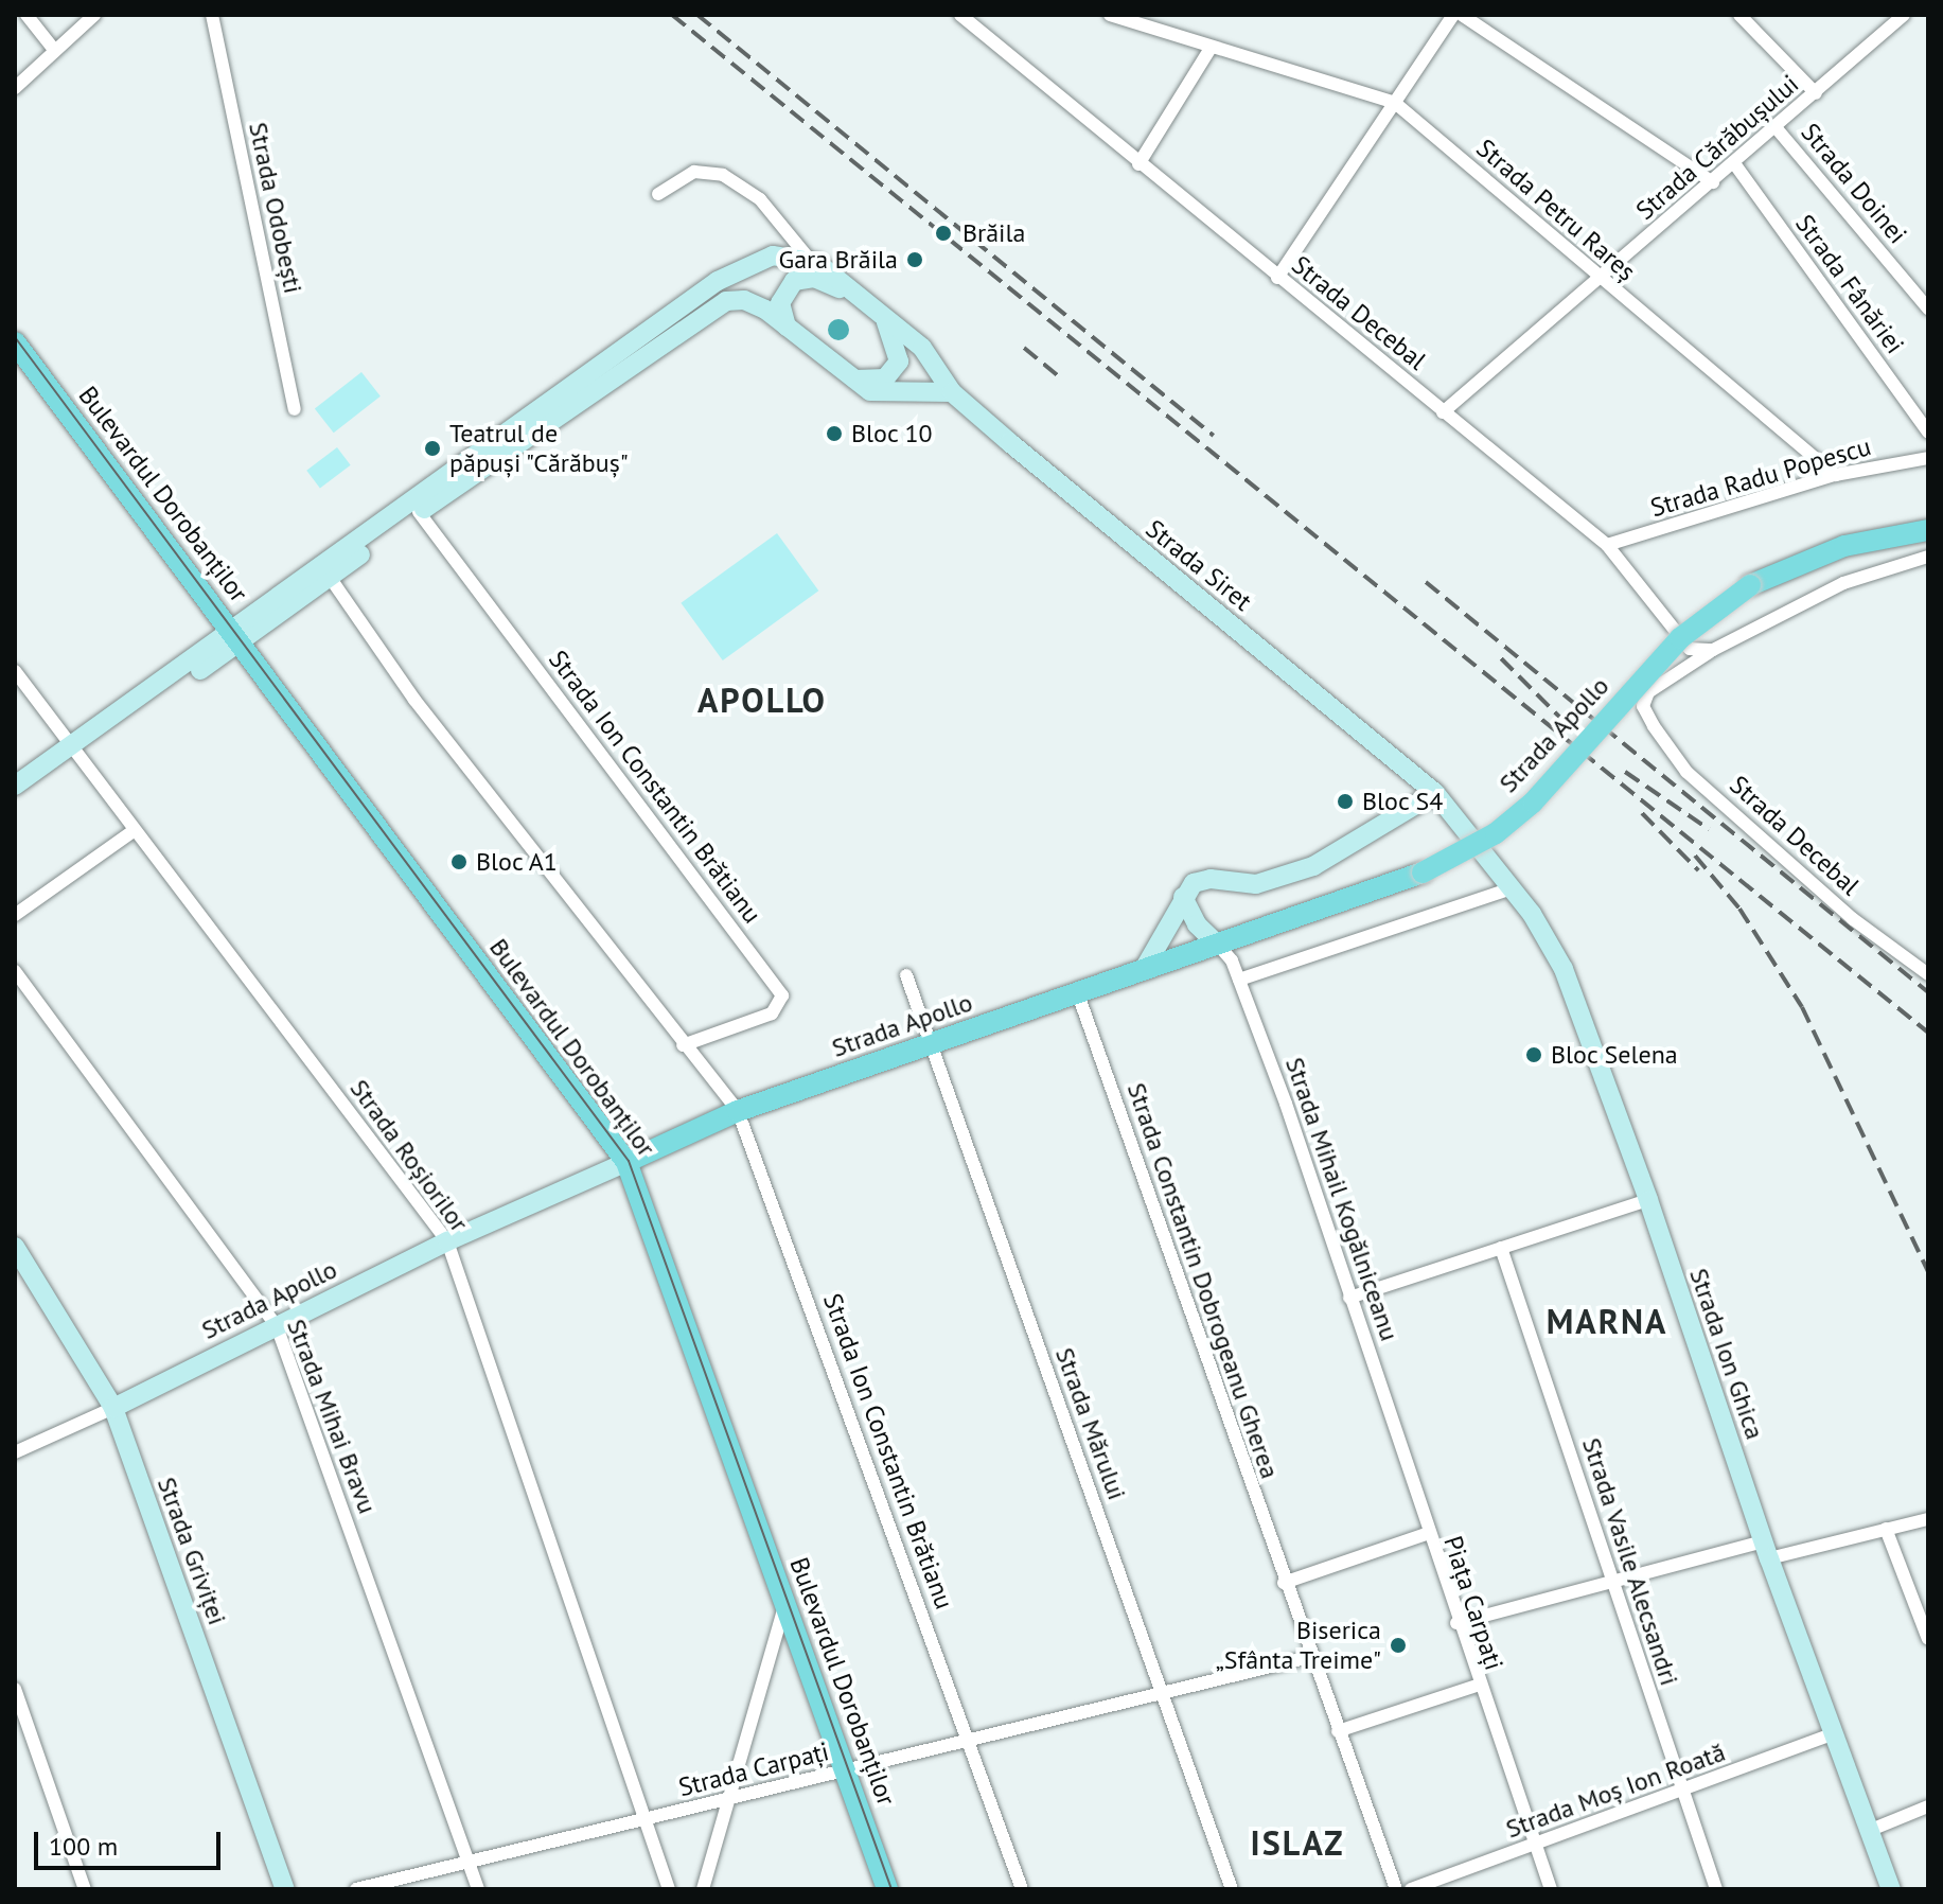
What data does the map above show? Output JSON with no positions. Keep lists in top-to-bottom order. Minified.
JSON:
{"streets":{"main road":["Bulevardul Dorobanților","Strada Apollo"],"street":["Strada Cărăbușului","Strada Doinei","Strada Odobești","Strada Petru Rareș","Strada Fânăriei","Strada Decebal","Strada Radu Popescu","Strada Siret","Strada Ion Constantin Brătianu","Strada Roșiorilor","Strada Mihail Kogălniceanu","Strada Constantin Dobrogeanu Gherea","Strada Ion Ghica","Strada Mihai Bravu","Strada Mărului","Strada Griviței","Strada Vasile Alecsandri","Piața Carpați","Strada Carpați","Strada Moș Ion Roată"]},"crossings":[["Strada Cărăbușului","Strada Doinei"],["Strada Cărăbușului","Strada Petru Rareș"],["Strada Cărăbușului","Strada Fânăriei"],["Strada Cărăbușului","Strada Decebal"],["Strada Petru Rareș","Strada Radu Popescu"],["Strada Decebal","Strada Radu Popescu"],["Bulevardul Dorobanților","Strada Apollo"],["Bulevardul Dorobanților","Strada Carpați"],["Strada Siret","Strada Ion Ghica"],["Strada Apollo","Strada Ion Constantin Brătianu"],["Strada Apollo","Strada Roșiorilor"],["Strada Apollo","Strada Mihail Kogălniceanu"],["Strada Apollo","Strada Constantin Dobrogeanu Gherea"],["Strada Apollo","Strada Mihai Bravu"],["Strada Apollo","Strada Mărului"],["Strada Apollo","Strada Griviței"],["Strada Ion Constantin Brătianu","Strada Carpați"],["Strada Roșiorilor","Strada Carpați"],["Strada Mihail Kogălniceanu","Piața Carpați"],["Strada Constantin Dobrogeanu Gherea","Piața Carpați"],["Strada Ion Ghica","Strada Moș Ion Roată"],["Strada Mihai Bravu","Strada Carpați"],["Strada Mărului","Strada Carpați"],["Strada Vasile Alecsandri","Strada Moș Ion Roată"]],"districts":["APOLLO","MARNA","ISLAZ"],"places":["Brăila","Gara Brăila","Bloc 10","Teatrul de păpuși \"Cărăbuș\"","Bloc S4","Bloc A1","Bloc Selena","Biserica „Sfânta Treime\""],"scale_bar":"100 m"}
